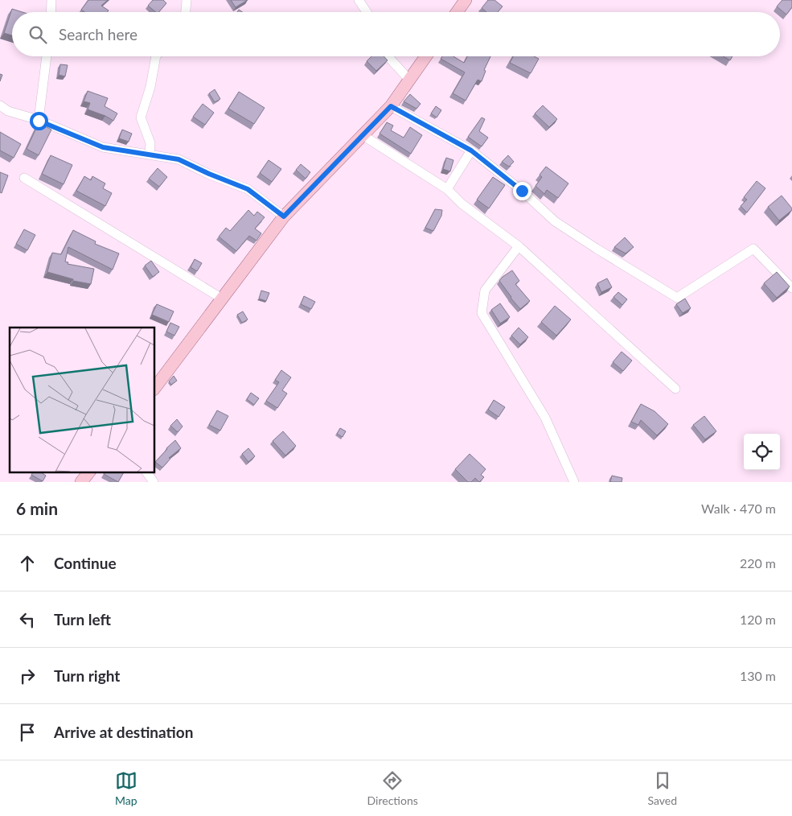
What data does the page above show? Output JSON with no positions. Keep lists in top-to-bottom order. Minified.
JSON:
{"page":{"search":"Search here","heading":["6 min","Walk · 470 m"],"list":[["Continue","220 m"],["Turn left","120 m"],["Turn right","130 m"],"Arrive at destination"],"nav":["Map","Directions","Saved"]}}
